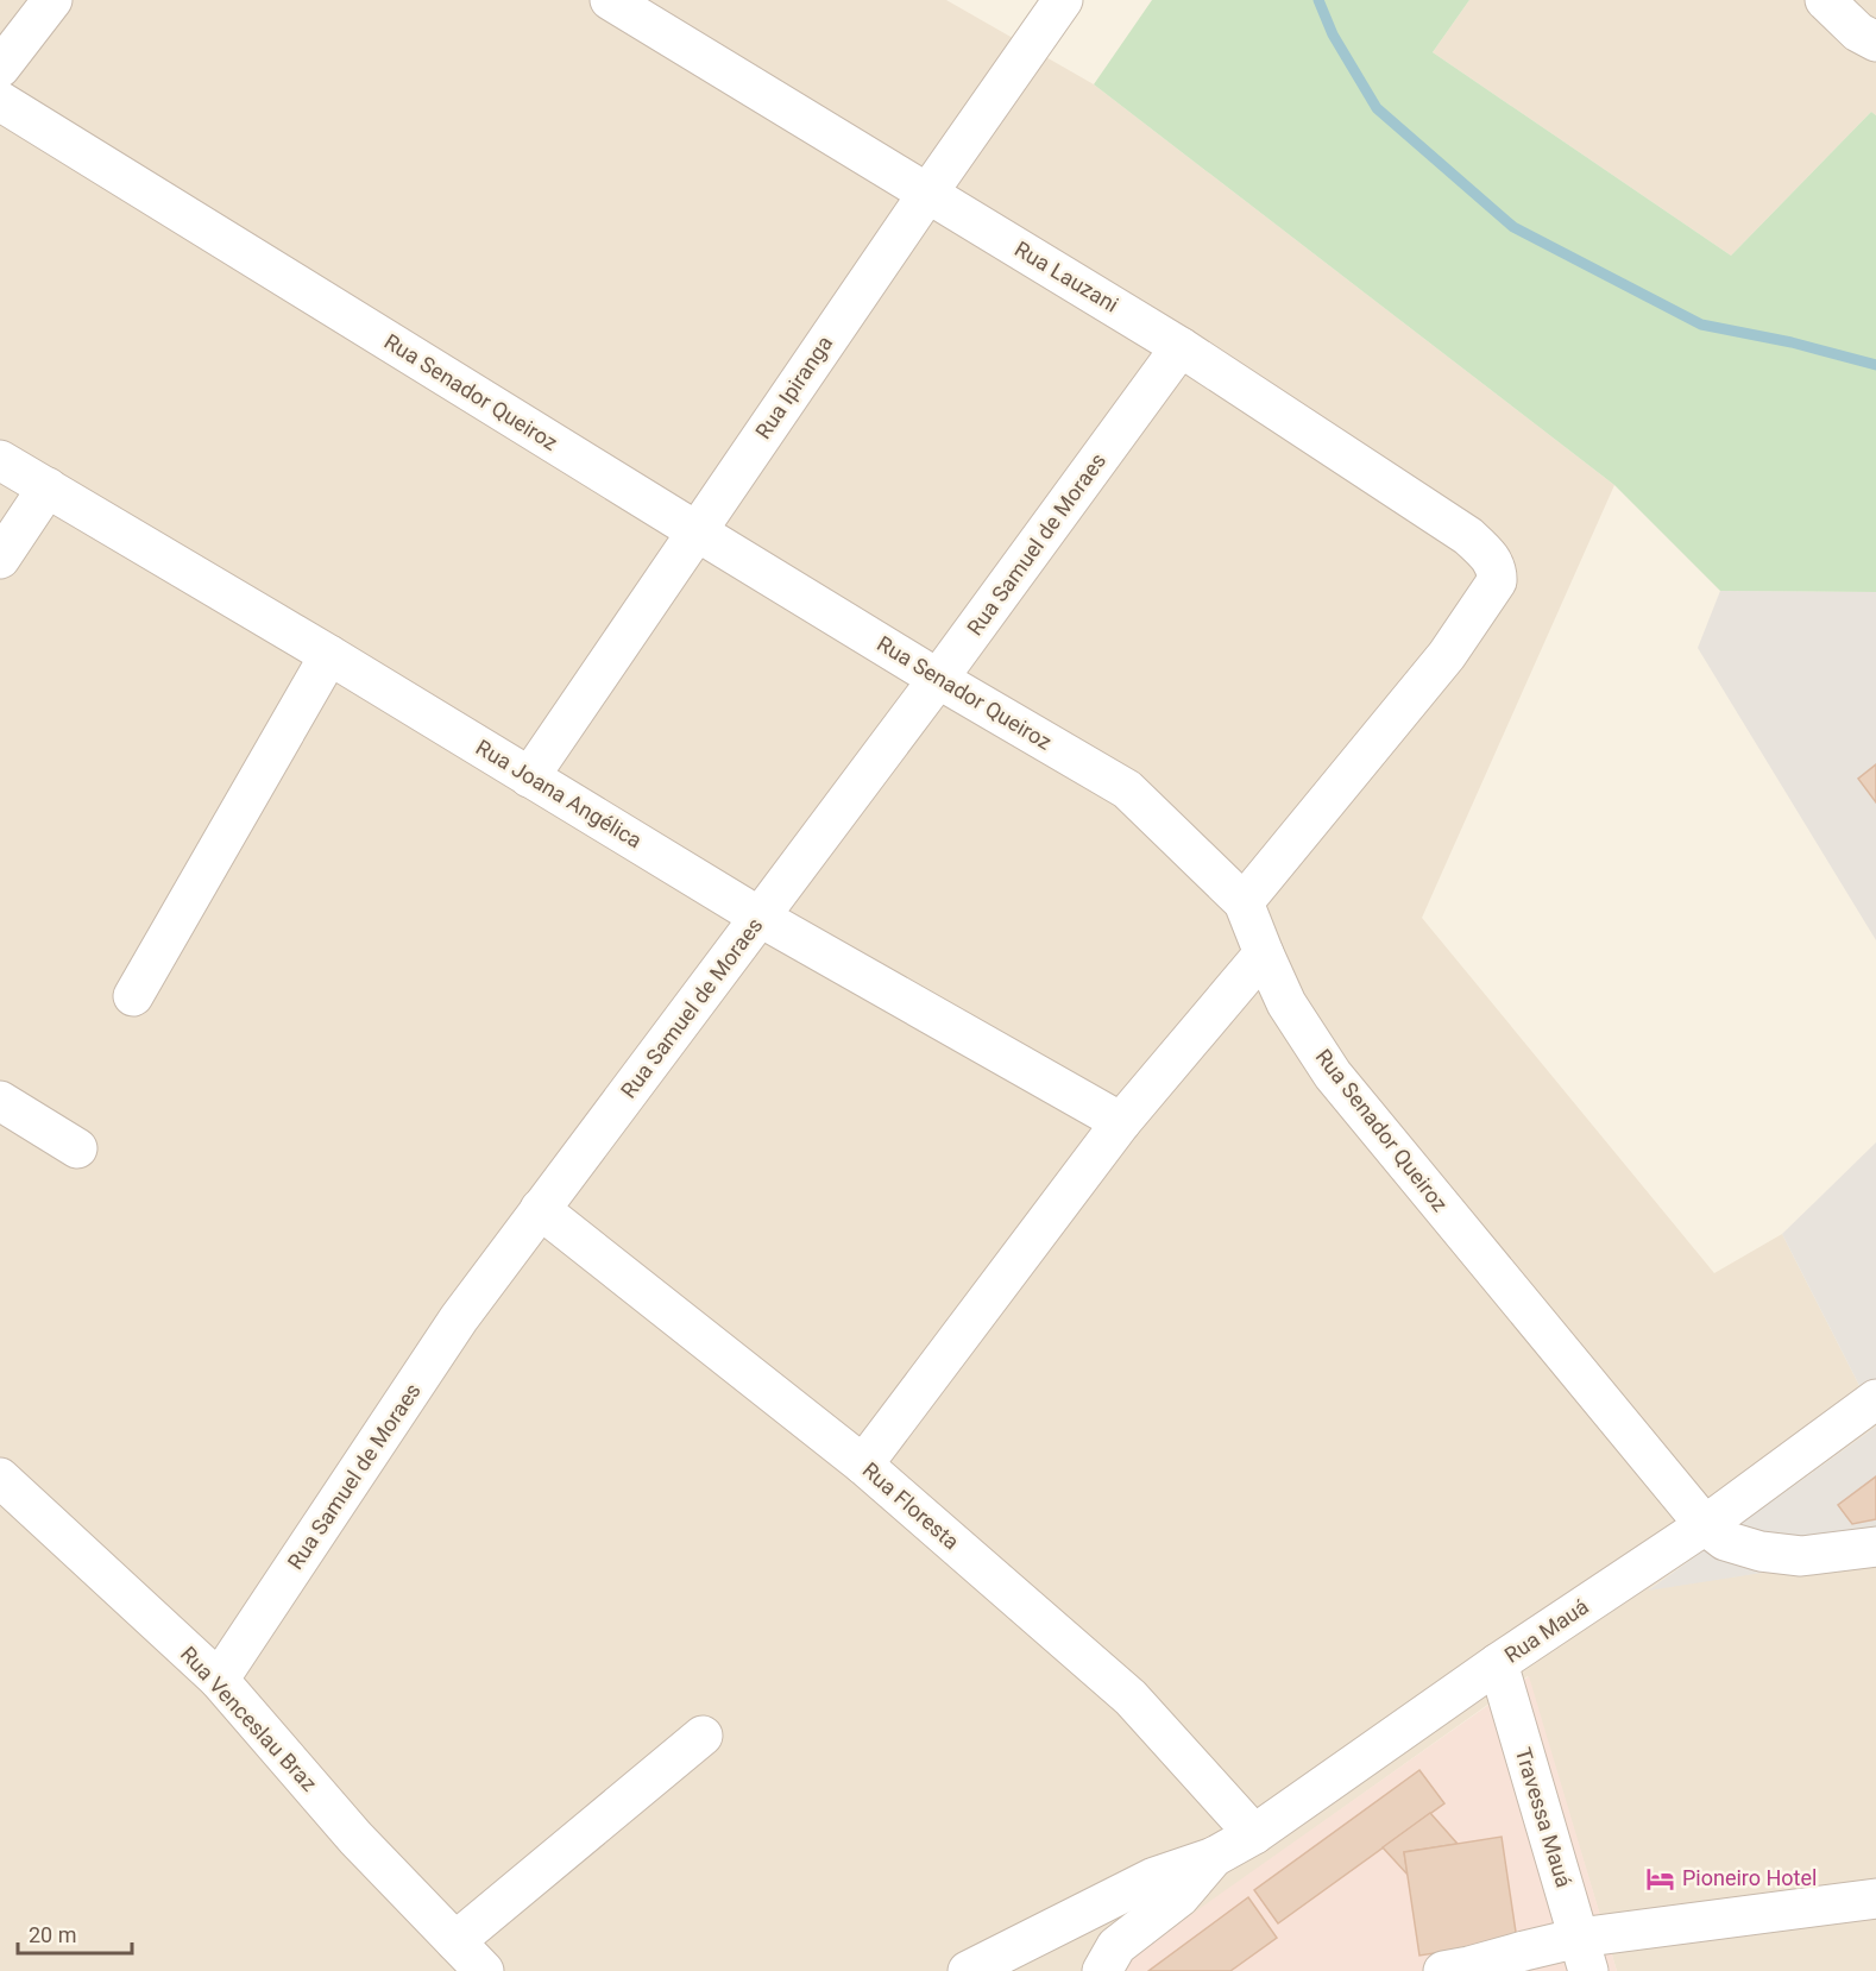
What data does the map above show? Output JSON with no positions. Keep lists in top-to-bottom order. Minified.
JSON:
{"streets":{"street":["Rua Lauzani","Rua Ipiranga","Rua Senador Queiroz","Rua Samuel de Moraes","Rua Joana Angélica","Rua Floresta","Rua Mauá","Rua Venceslau Braz","Travessa Mauá"]},"crossings":[["Rua Lauzani","Rua Ipiranga"],["Rua Lauzani","Rua Senador Queiroz"],["Rua Lauzani","Rua Samuel de Moraes"],["Rua Ipiranga","Rua Senador Queiroz"],["Rua Ipiranga","Rua Joana Angélica"],["Rua Senador Queiroz","Rua Samuel de Moraes"],["Rua Senador Queiroz","Rua Mauá"],["Rua Samuel de Moraes","Rua Joana Angélica"],["Rua Samuel de Moraes","Rua Floresta"],["Rua Samuel de Moraes","Rua Venceslau Braz"],["Rua Floresta","Rua Mauá"],["Rua Mauá","Travessa Mauá"]],"places":{"hotel":["Pioneiro Hotel"]},"scale_bar":"20 m"}
